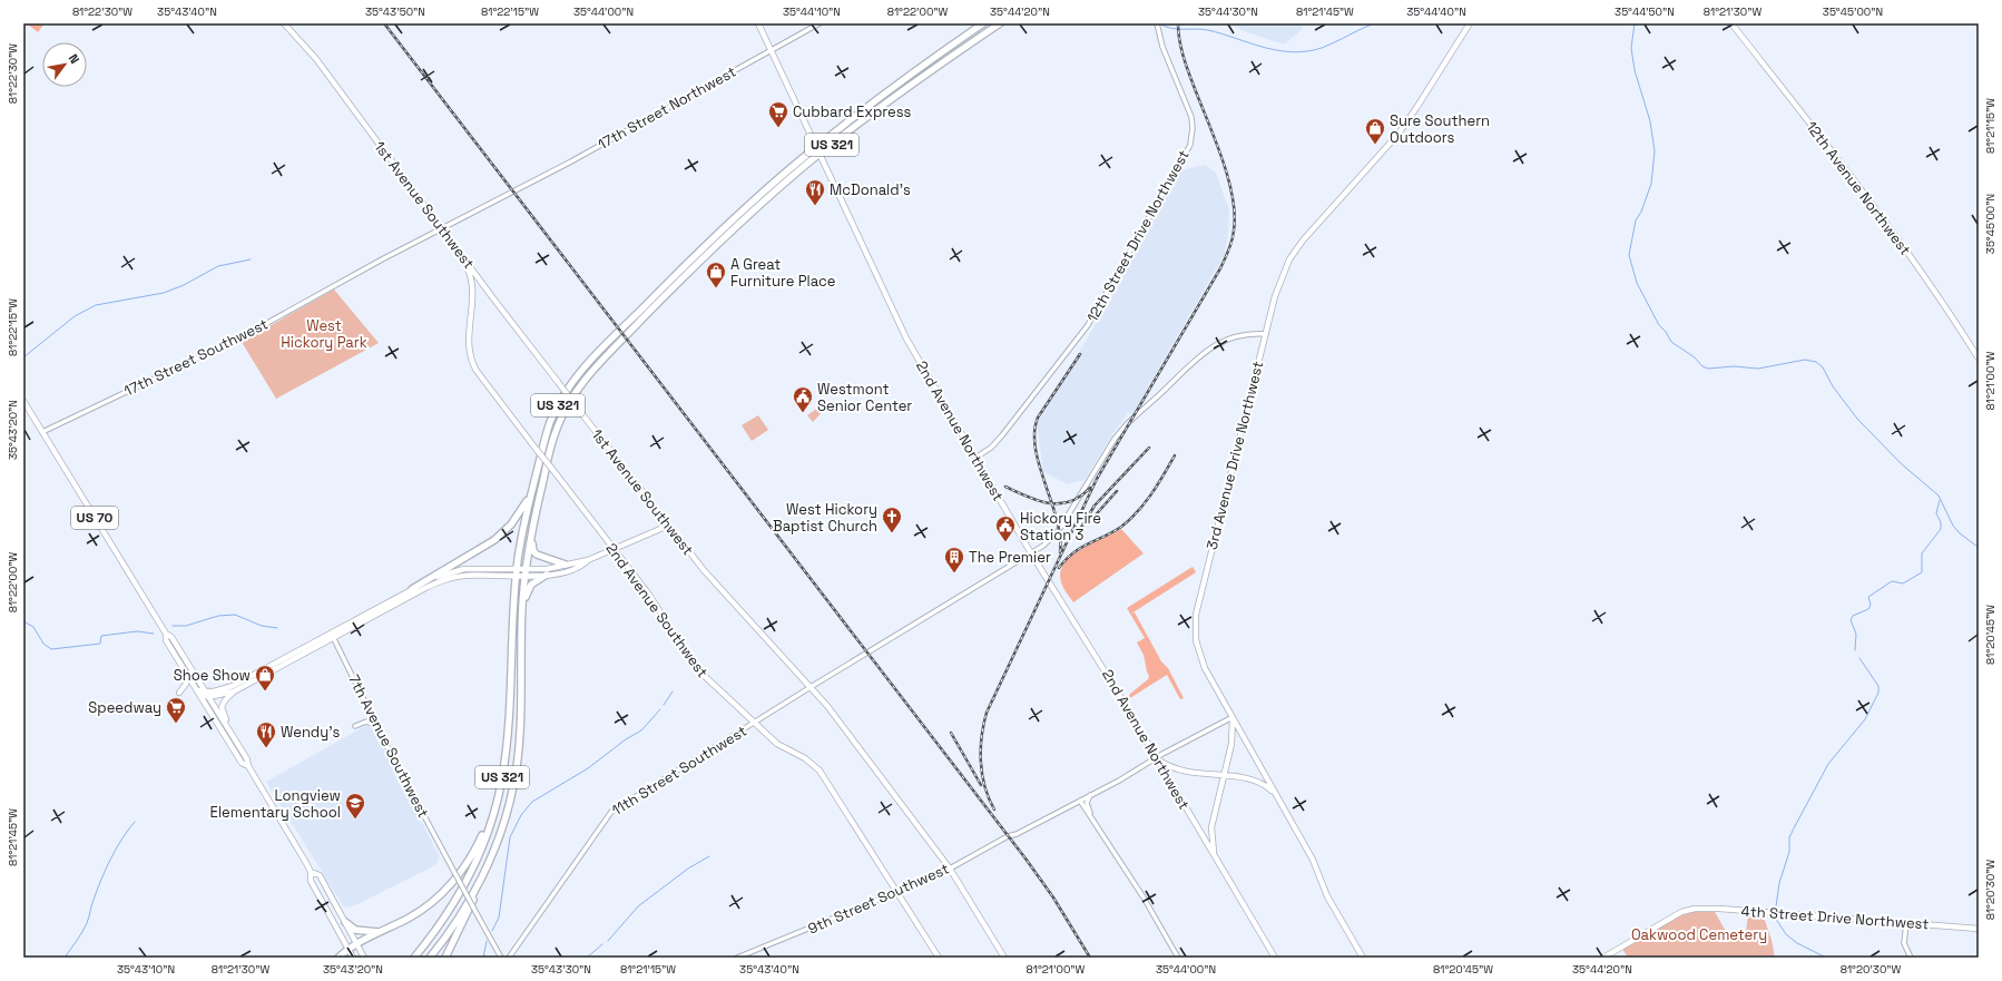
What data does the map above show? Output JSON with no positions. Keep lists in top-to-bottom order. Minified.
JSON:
{"streets":{"highway":["US 321"],"main road":["12th Avenue Northwest","1st Avenue Southwest","2nd Avenue Northwest","3rd Avenue Drive Northwest","US 70","2nd Avenue Southwest","4th Street Drive Northwest"],"street":["17th Street Northwest","12th Street Drive Northwest","17th Street Southwest","7th Avenue Southwest","11th Street Southwest","9th Street Southwest"]},"crossings":[["17th Street Northwest","17th Street Southwest"],["17th Street Northwest","2nd Avenue Northwest"],["US 321","2nd Avenue Northwest"],["1st Avenue Southwest","17th Street Southwest"],["1st Avenue Southwest","2nd Avenue Southwest"],["1st Avenue Southwest","11th Street Southwest"],["1st Avenue Southwest","9th Street Southwest"],["12th Street Drive Northwest","2nd Avenue Northwest"],["17th Street Southwest","US 70"],["2nd Avenue Northwest","11th Street Southwest"],["2nd Avenue Northwest","9th Street Southwest"],["3rd Avenue Drive Northwest","11th Street Southwest"],["3rd Avenue Drive Northwest","9th Street Southwest"],["2nd Avenue Southwest","11th Street Southwest"],["2nd Avenue Southwest","9th Street Southwest"]],"parks":["West Hickory Park","Oakwood Cemetery"],"places":{"supermarket":["Cubbard Express","Speedway"],"shop":["Sure Southern Outdoors","A Great Furniture Place","Shoe Show"],"restaurant":["McDonald's","Wendy's"],"public building":["Westmont Senior Center","Hickory Fire Station 3"],"church":["West Hickory Baptist Church"],"building":["The Premier"],"school or university":["Longview Elementary School"]},"north":"top right","coordinates":["81°22'30\"W","35°43'40\"N","35°43'50\"N","81°22'15\"W","35°44'00\"N","35°44'10\"N","81°22'00\"W","35°44'20\"N","35°44'30\"N","81°21'45\"W","35°44'40\"N","35°44'50\"N","81°21'30\"W","35°45'00\"N","81°21'15\"W","81°21'00\"W","35°43'20\"N","81°20'45\"W","81°20'30\"W","35°43'10\"N","35°43'30\"N"]}
